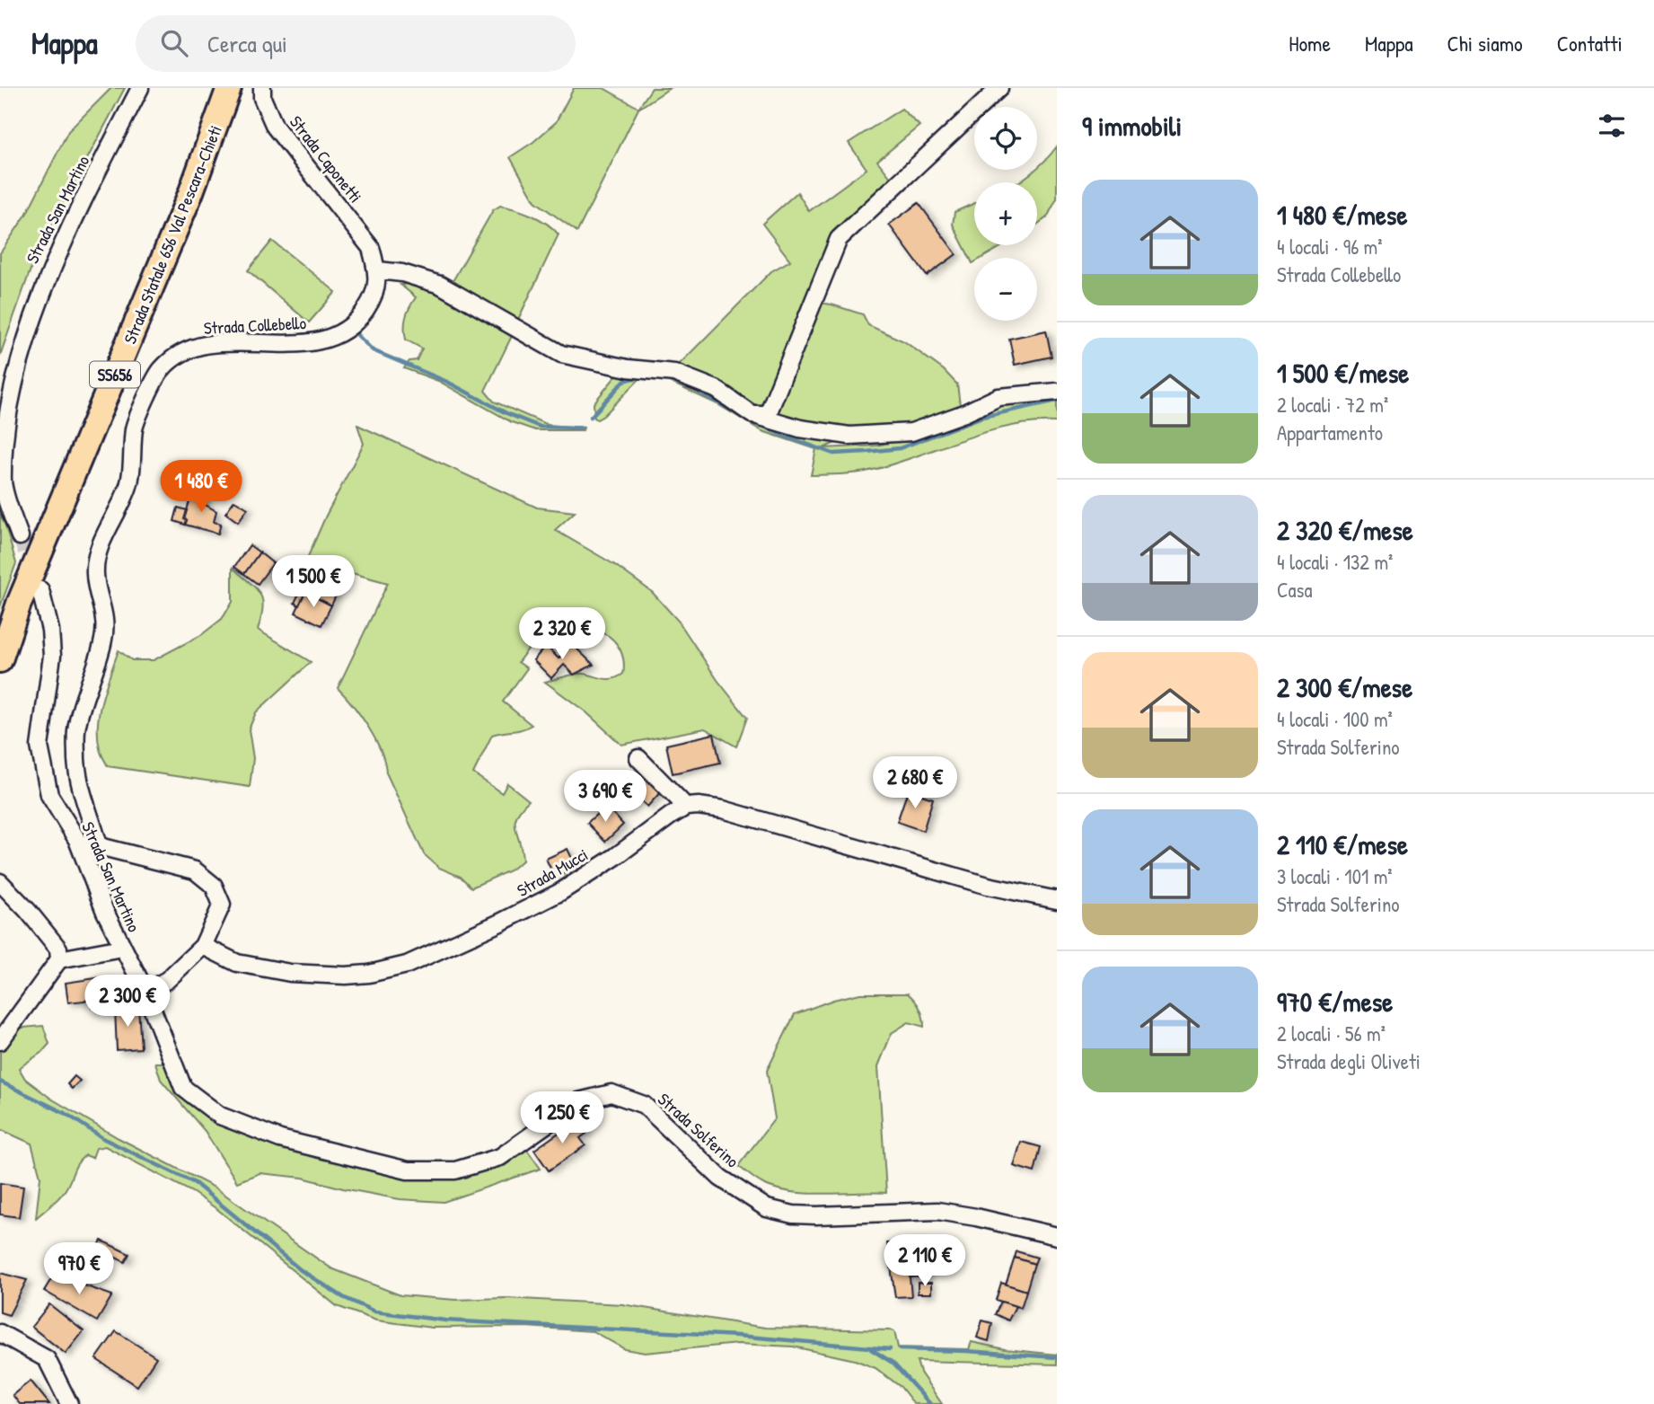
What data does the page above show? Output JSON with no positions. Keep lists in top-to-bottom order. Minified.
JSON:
{"streets":{"highway":["Strada Statale 656 Val Pescara-Chieti","SS656"],"street":["Strada Caponetti","Strada San Martino","Strada Collebello","Strada Mucci","Strada Solferino"]},"crossings":[["Strada Caponetti","Strada Collebello"],["Strada San Martino","Strada Solferino"]],"page":{"header":"Mappa","search":"Cerca qui","nav":["Home","Mappa","Chi siamo","Contatti"],"heading":"9 immobili","map_buttons":["+","−"],"list":[{"name":"1 480 €/mese","note":"4 locali · 96 m² · Strada Collebello"},{"name":"1 500 €/mese","note":"2 locali · 72 m² · Appartamento"},{"name":"2 320 €/mese","note":"4 locali · 132 m² · Casa"},{"name":"2 300 €/mese","note":"4 locali · 100 m² · Strada Solferino"},{"name":"2 110 €/mese","note":"3 locali · 101 m² · Strada Solferino"},{"name":"970 €/mese","note":"2 locali · 56 m² · Strada degli Oliveti"}],"price":["1 480 €","1 500 €","2 320 €","2 680 €","3 690 €","2 300 €","1 250 €","2 110 €","970 €"]}}
